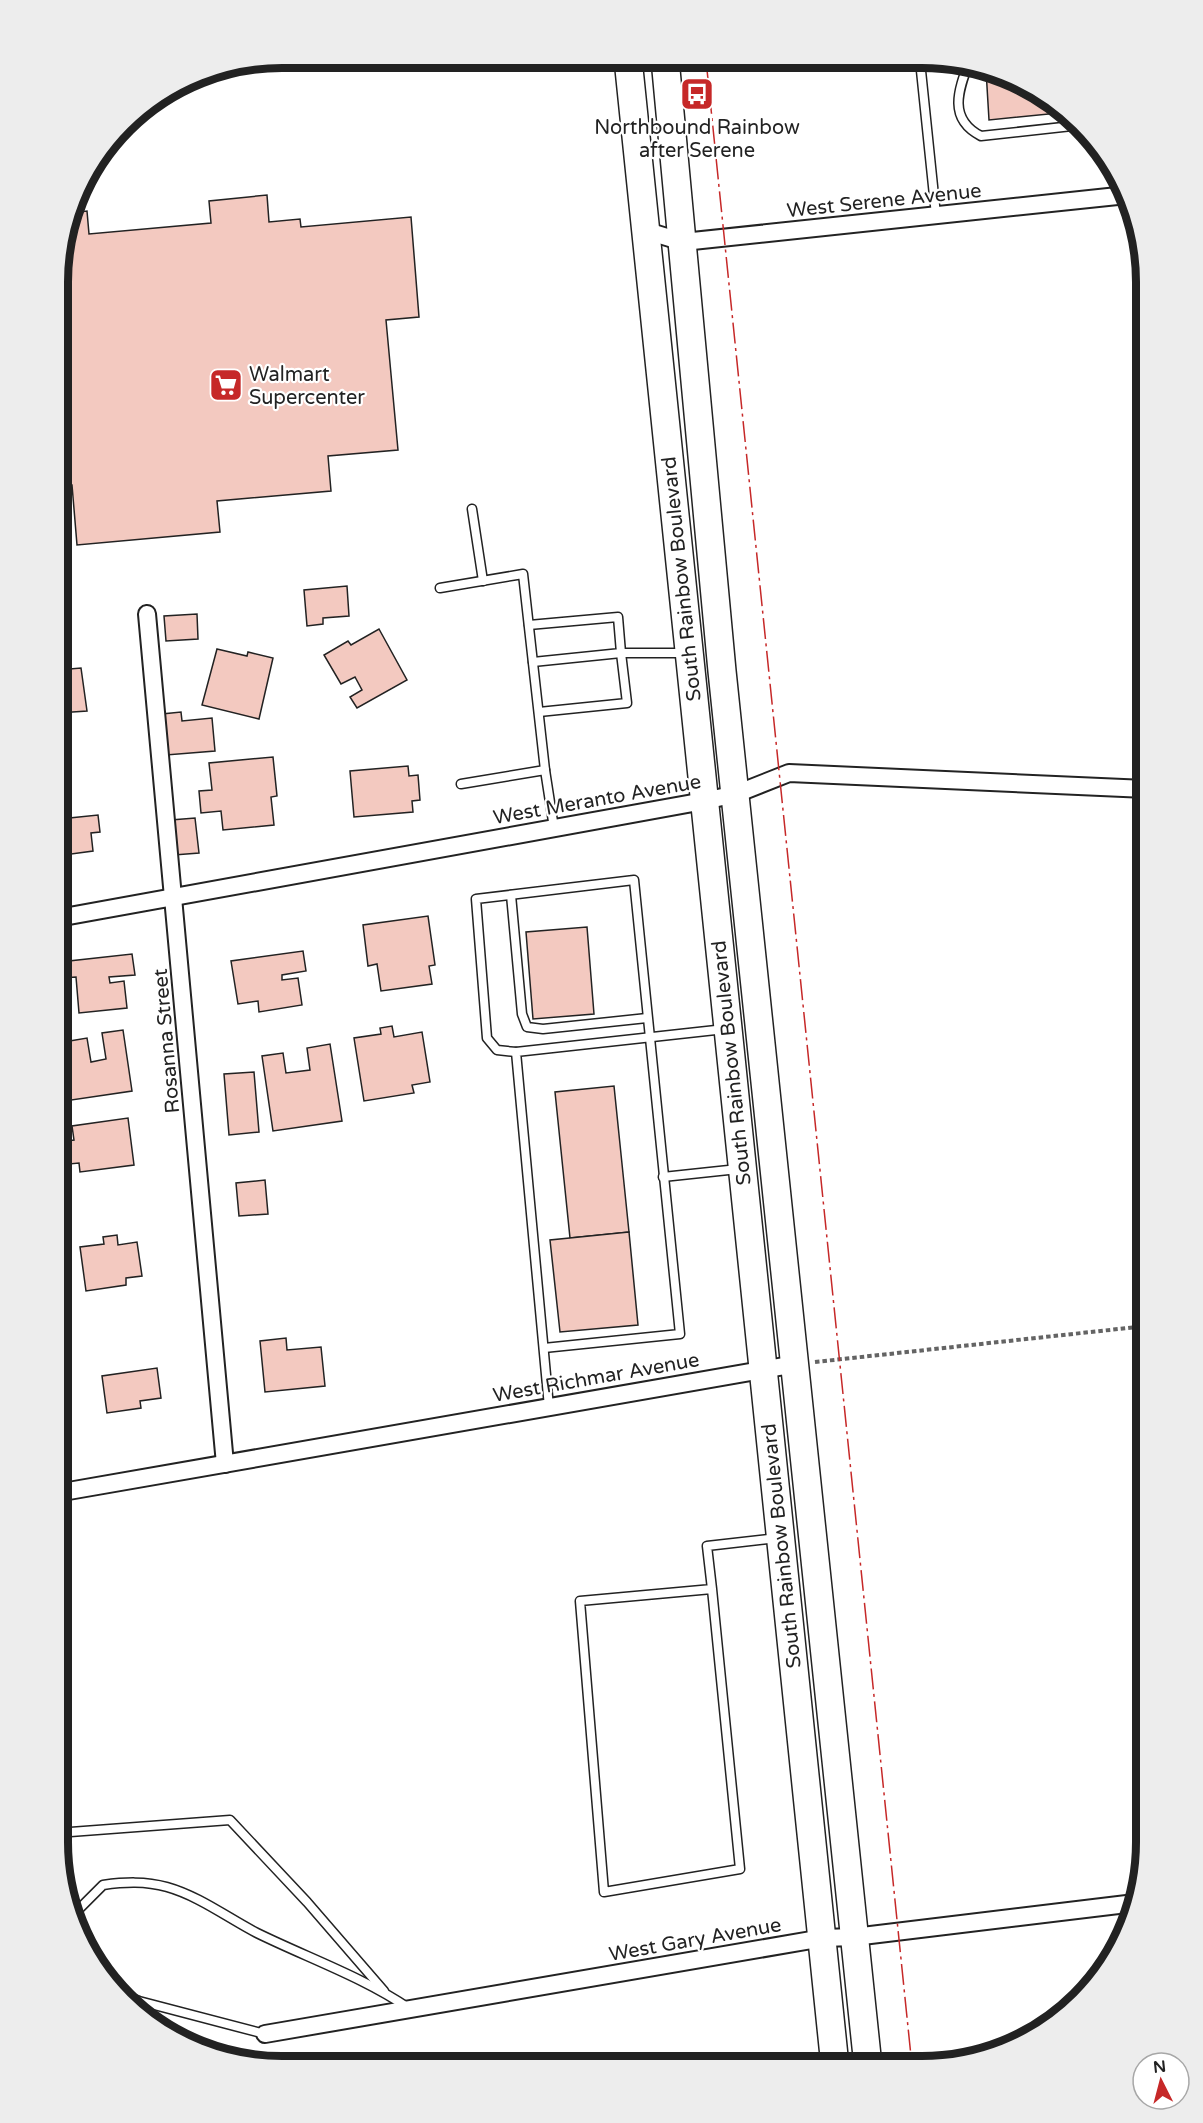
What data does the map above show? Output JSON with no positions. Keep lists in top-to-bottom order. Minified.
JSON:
{"streets":{"main road":["South Rainbow Boulevard"],"street":["West Serene Avenue","West Meranto Avenue","Rosanna Street","West Richmar Avenue","West Gary Avenue"]},"crossings":[["West Serene Avenue","South Rainbow Boulevard"],["South Rainbow Boulevard","West Meranto Avenue"],["South Rainbow Boulevard","West Richmar Avenue"],["South Rainbow Boulevard","West Gary Avenue"],["West Meranto Avenue","Rosanna Street"],["Rosanna Street","West Richmar Avenue"]],"places":{"bus stop":["Northbound Rainbow after Serene"],"supermarket":["Walmart Supercenter"]},"north":"top"}
